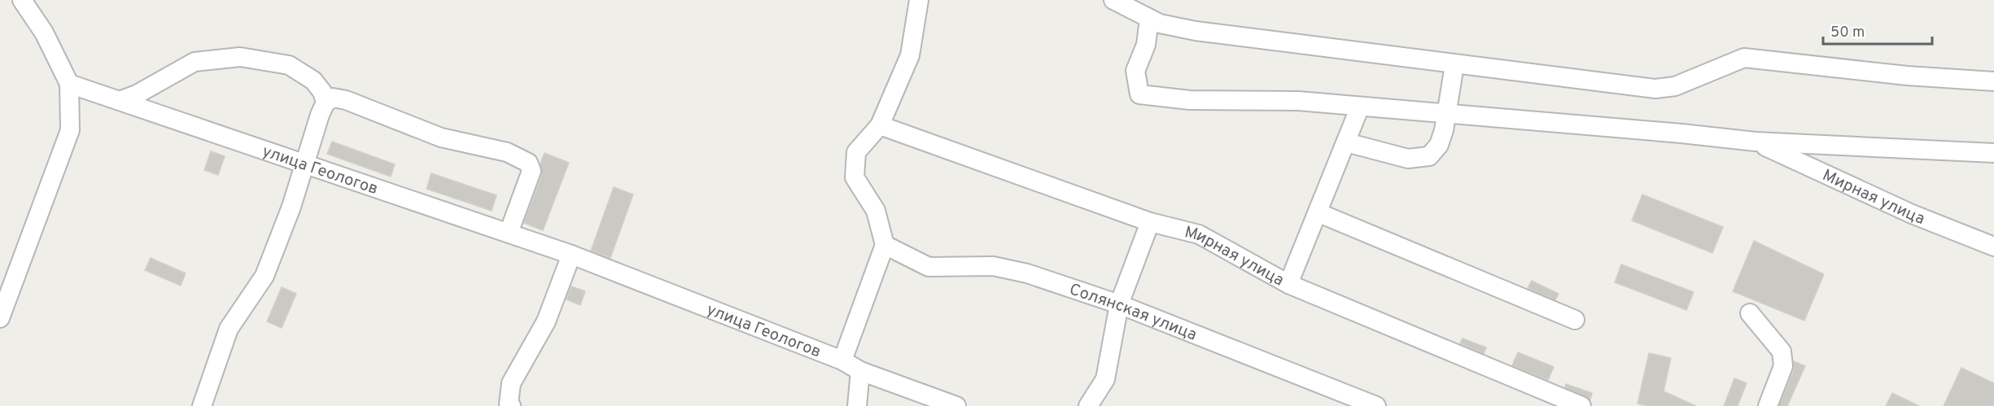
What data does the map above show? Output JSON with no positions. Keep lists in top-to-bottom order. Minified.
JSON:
{"streets":{"street":["улица Геологов","Мирная улица","Солянская улица"]},"scale_bar":"50 m"}
